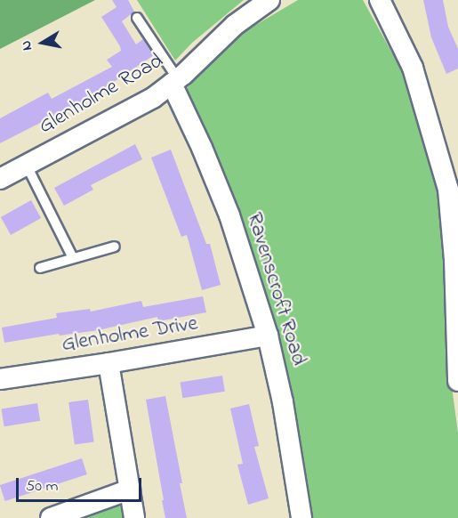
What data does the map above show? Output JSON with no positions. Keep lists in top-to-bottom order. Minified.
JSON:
{"streets":{"street":["Glenholme Road","Ravenscroft Road","Glenholme Drive"]},"crossings":[["Glenholme Road","Ravenscroft Road"],["Ravenscroft Road","Glenholme Drive"]],"scale_bar":"50 m","north":"left"}
